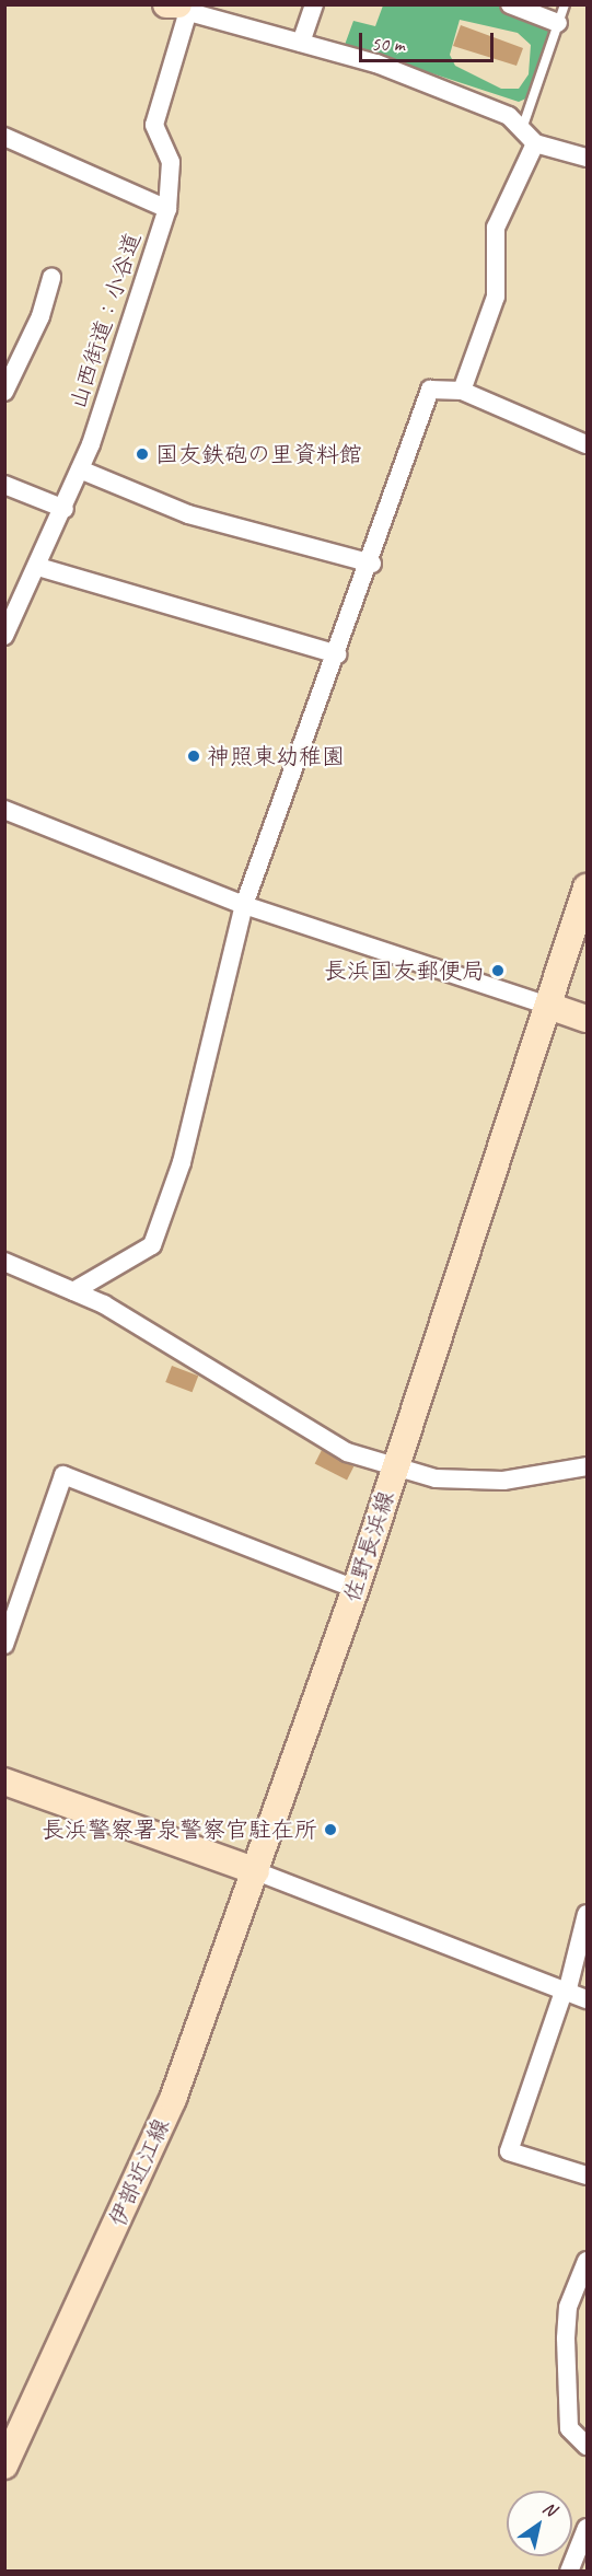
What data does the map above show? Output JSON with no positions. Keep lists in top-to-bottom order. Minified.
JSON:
{"streets":{"main road":["佐野長浜線","伊部近江線"],"street":["山西街道：小谷道"]},"crossings":[["佐野長浜線","伊部近江線"]],"places":["国友鉄砲の里資料館","神照東幼稚園","長浜国友郵便局","長浜警察署泉警察官駐在所"],"scale_bar":"50 m","north":"top right"}
